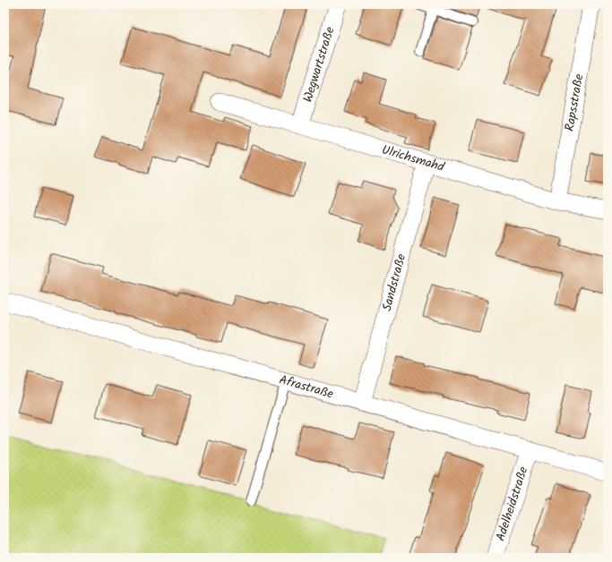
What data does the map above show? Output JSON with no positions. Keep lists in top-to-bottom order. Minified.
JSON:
{"streets":{"street":["Wegwartstraße","Rapsstraße","Ulrichsmahd","Sandstraße","Afrastraße","Adelheidstraße"]},"crossings":[["Wegwartstraße","Ulrichsmahd"],["Rapsstraße","Ulrichsmahd"],["Ulrichsmahd","Sandstraße"],["Sandstraße","Afrastraße"],["Afrastraße","Adelheidstraße"]]}
